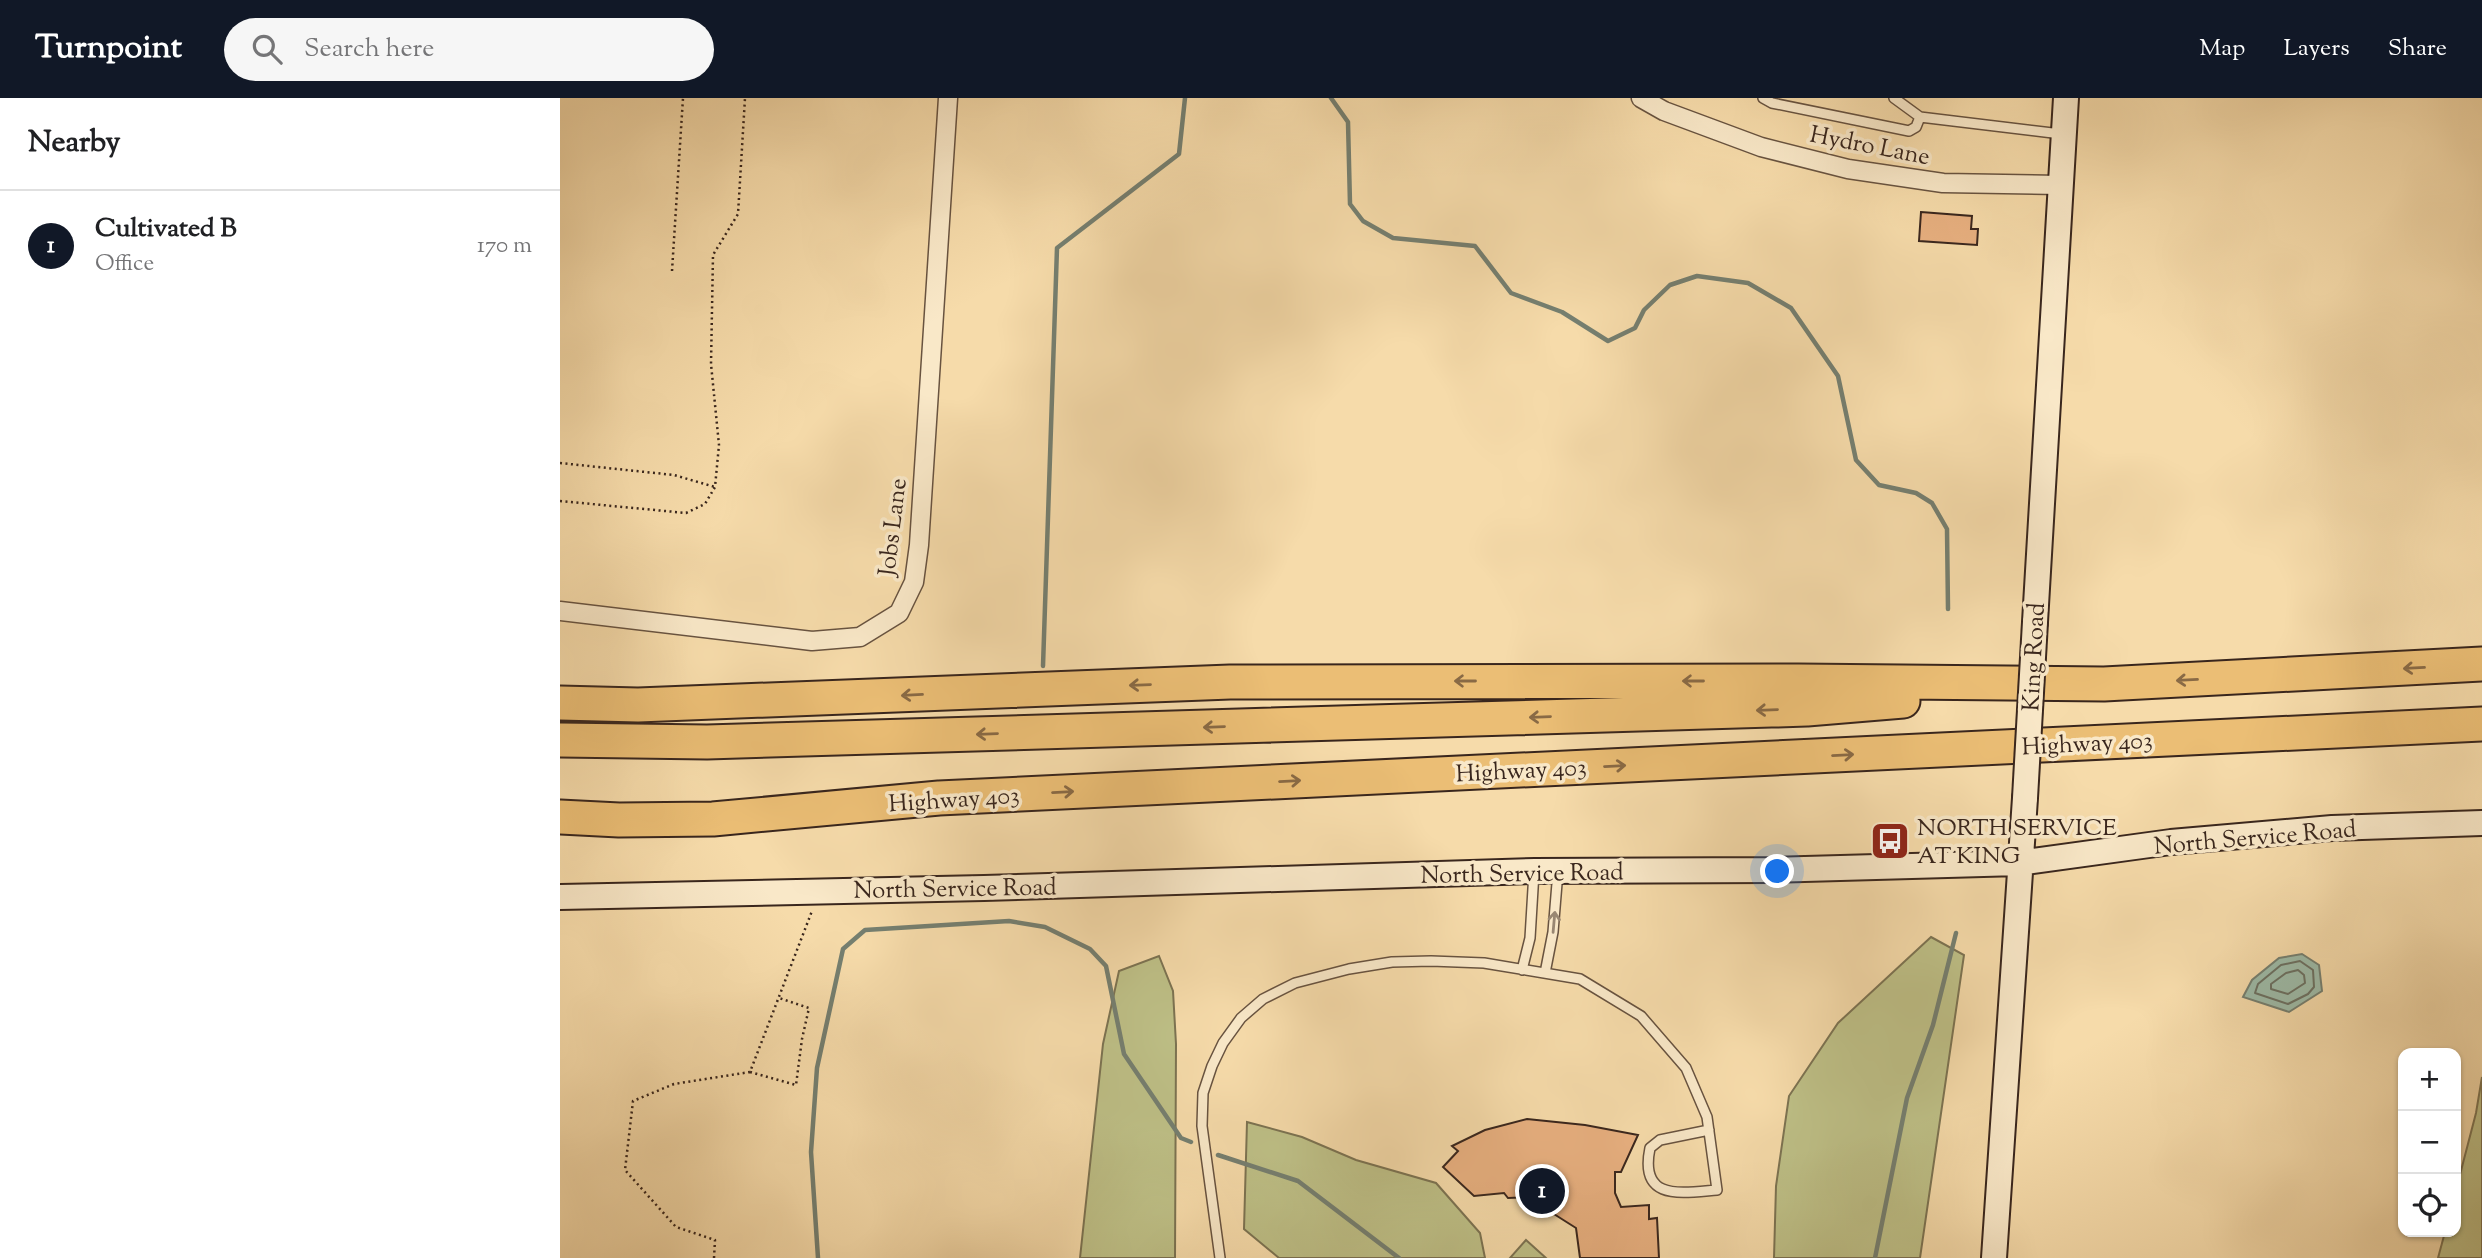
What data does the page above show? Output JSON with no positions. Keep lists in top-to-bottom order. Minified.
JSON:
{"streets":{"highway":["Highway 403"],"street":["Hydro Lane","Jobs Lane","King Road","North Service Road"]},"crossings":[["Hydro Lane","King Road"],["King Road","North Service Road"]],"places":{"bus stop":["NORTH SERVICE AT KING"]},"page":{"header":"Turnpoint","search":"Search here","nav":["Map","Layers","Share"],"heading":"Nearby","list":[{"mark":"1","name":"Cultivated B","note":"Office","value":"170 m"}],"map_buttons":["+","−"],"pins":"1"}}
